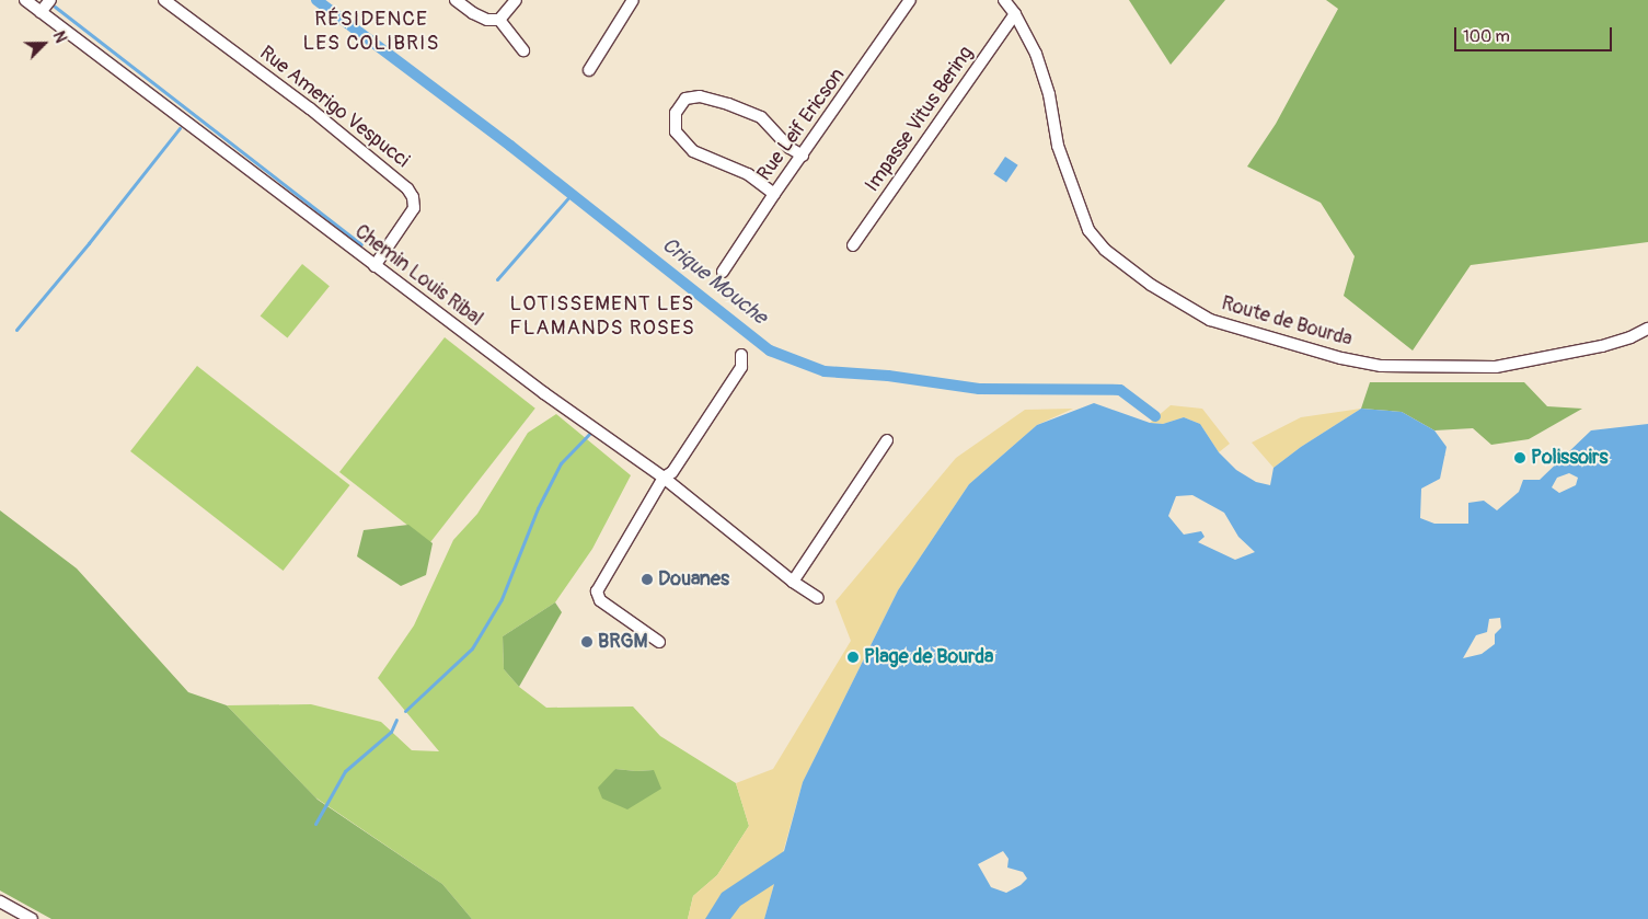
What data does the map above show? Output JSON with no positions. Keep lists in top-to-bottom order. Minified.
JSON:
{"streets":{"street":["Rue Amerigo Vespucci","Impasse Vitus Bering","Rue Leif Ericson","Chemin Louis Ribal","Route de Bourda"]},"crossings":[["Rue Amerigo Vespucci","Chemin Louis Ribal"],["Impasse Vitus Bering","Route de Bourda"]],"districts":["RÉSIDENCE LES COLIBRIS","LOTISSEMENT LES FLAMANDS ROSES"],"water":["Crique Mouche"],"places":["Polissoirs","Douanes","BRGM","Plage de Bourda"],"scale_bar":"100 m","north":"top right"}
